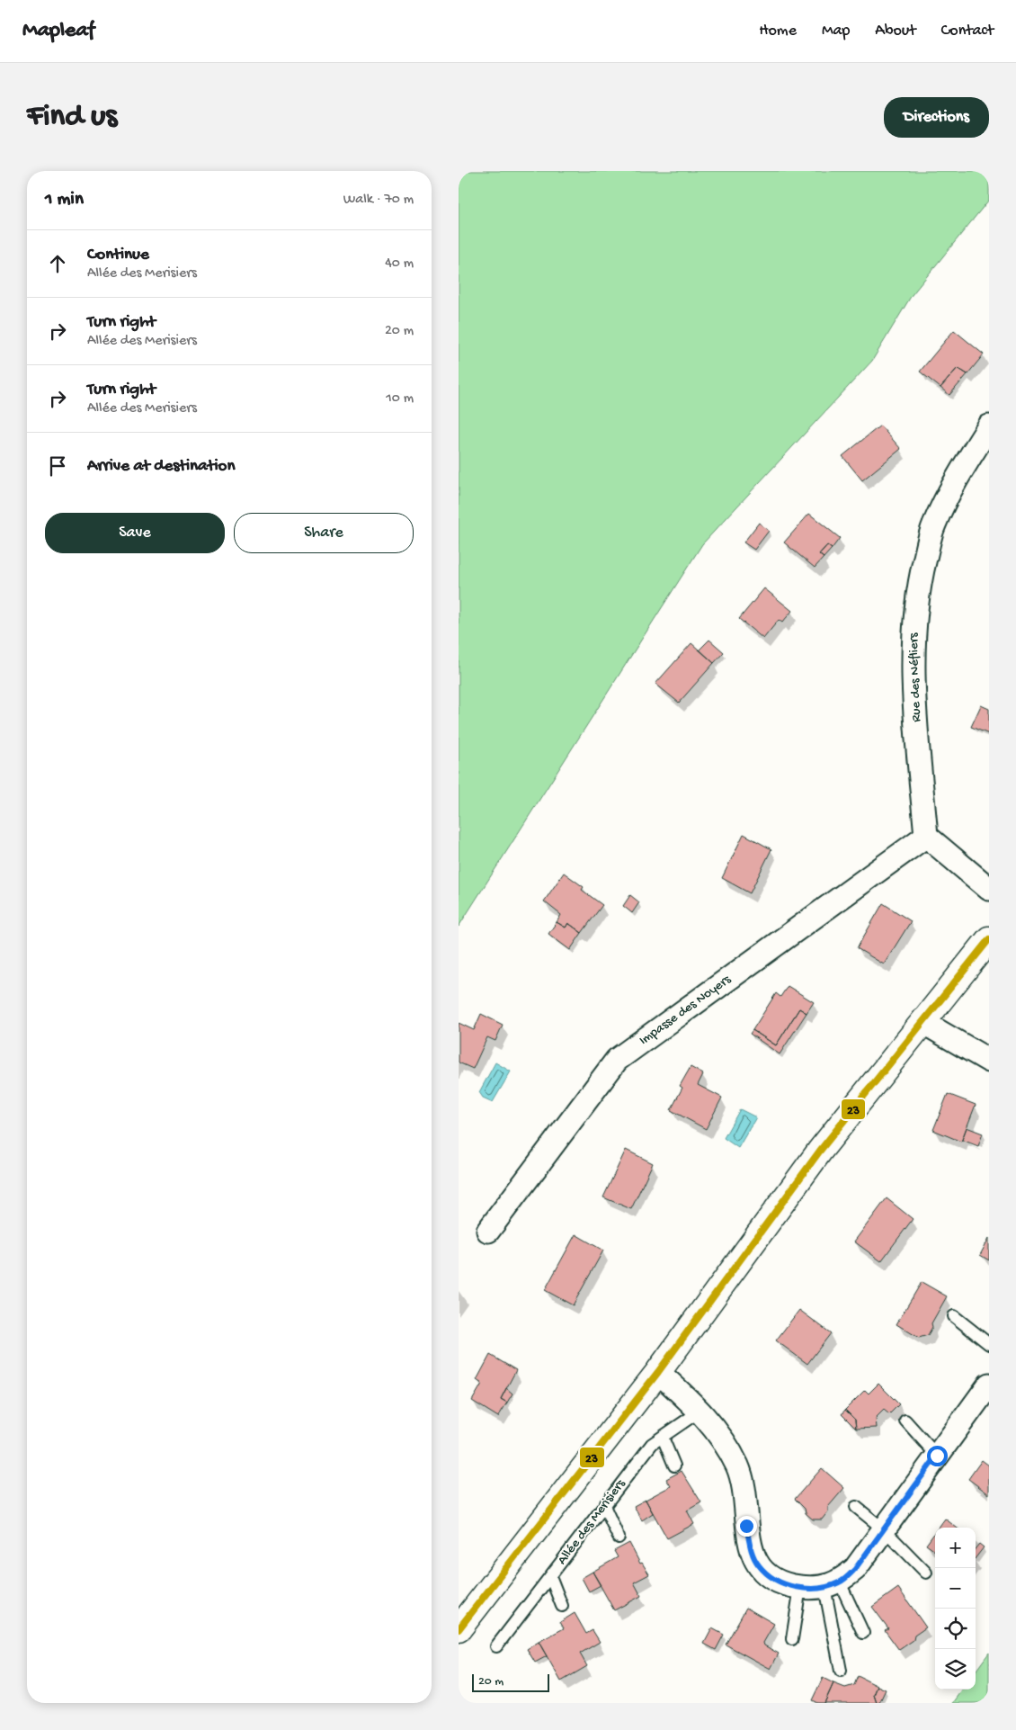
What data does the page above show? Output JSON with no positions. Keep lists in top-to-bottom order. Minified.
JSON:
{"streets":{"street":["Rue des Néfliers","Impasse des Noyers"],"lane":["Allée des Merisiers"]},"crossings":[["Rue des Néfliers","Impasse des Noyers"]],"lines":["transit line 23"],"scale_bar":"20 m","page":{"header":"Mapleaf","nav":["Home","Map","About","Contact"],"buttons":["Directions",["Save","Share"]],"title":"Find us","heading":["1 min","Walk · 70 m"],"list":[["Continue","Allée des Merisiers","40 m"],["Turn right","Allée des Merisiers","20 m"],["Turn right","Allée des Merisiers","10 m"],"Arrive at destination"],"map_buttons":["+","−"],"scale":"20 m"}}
